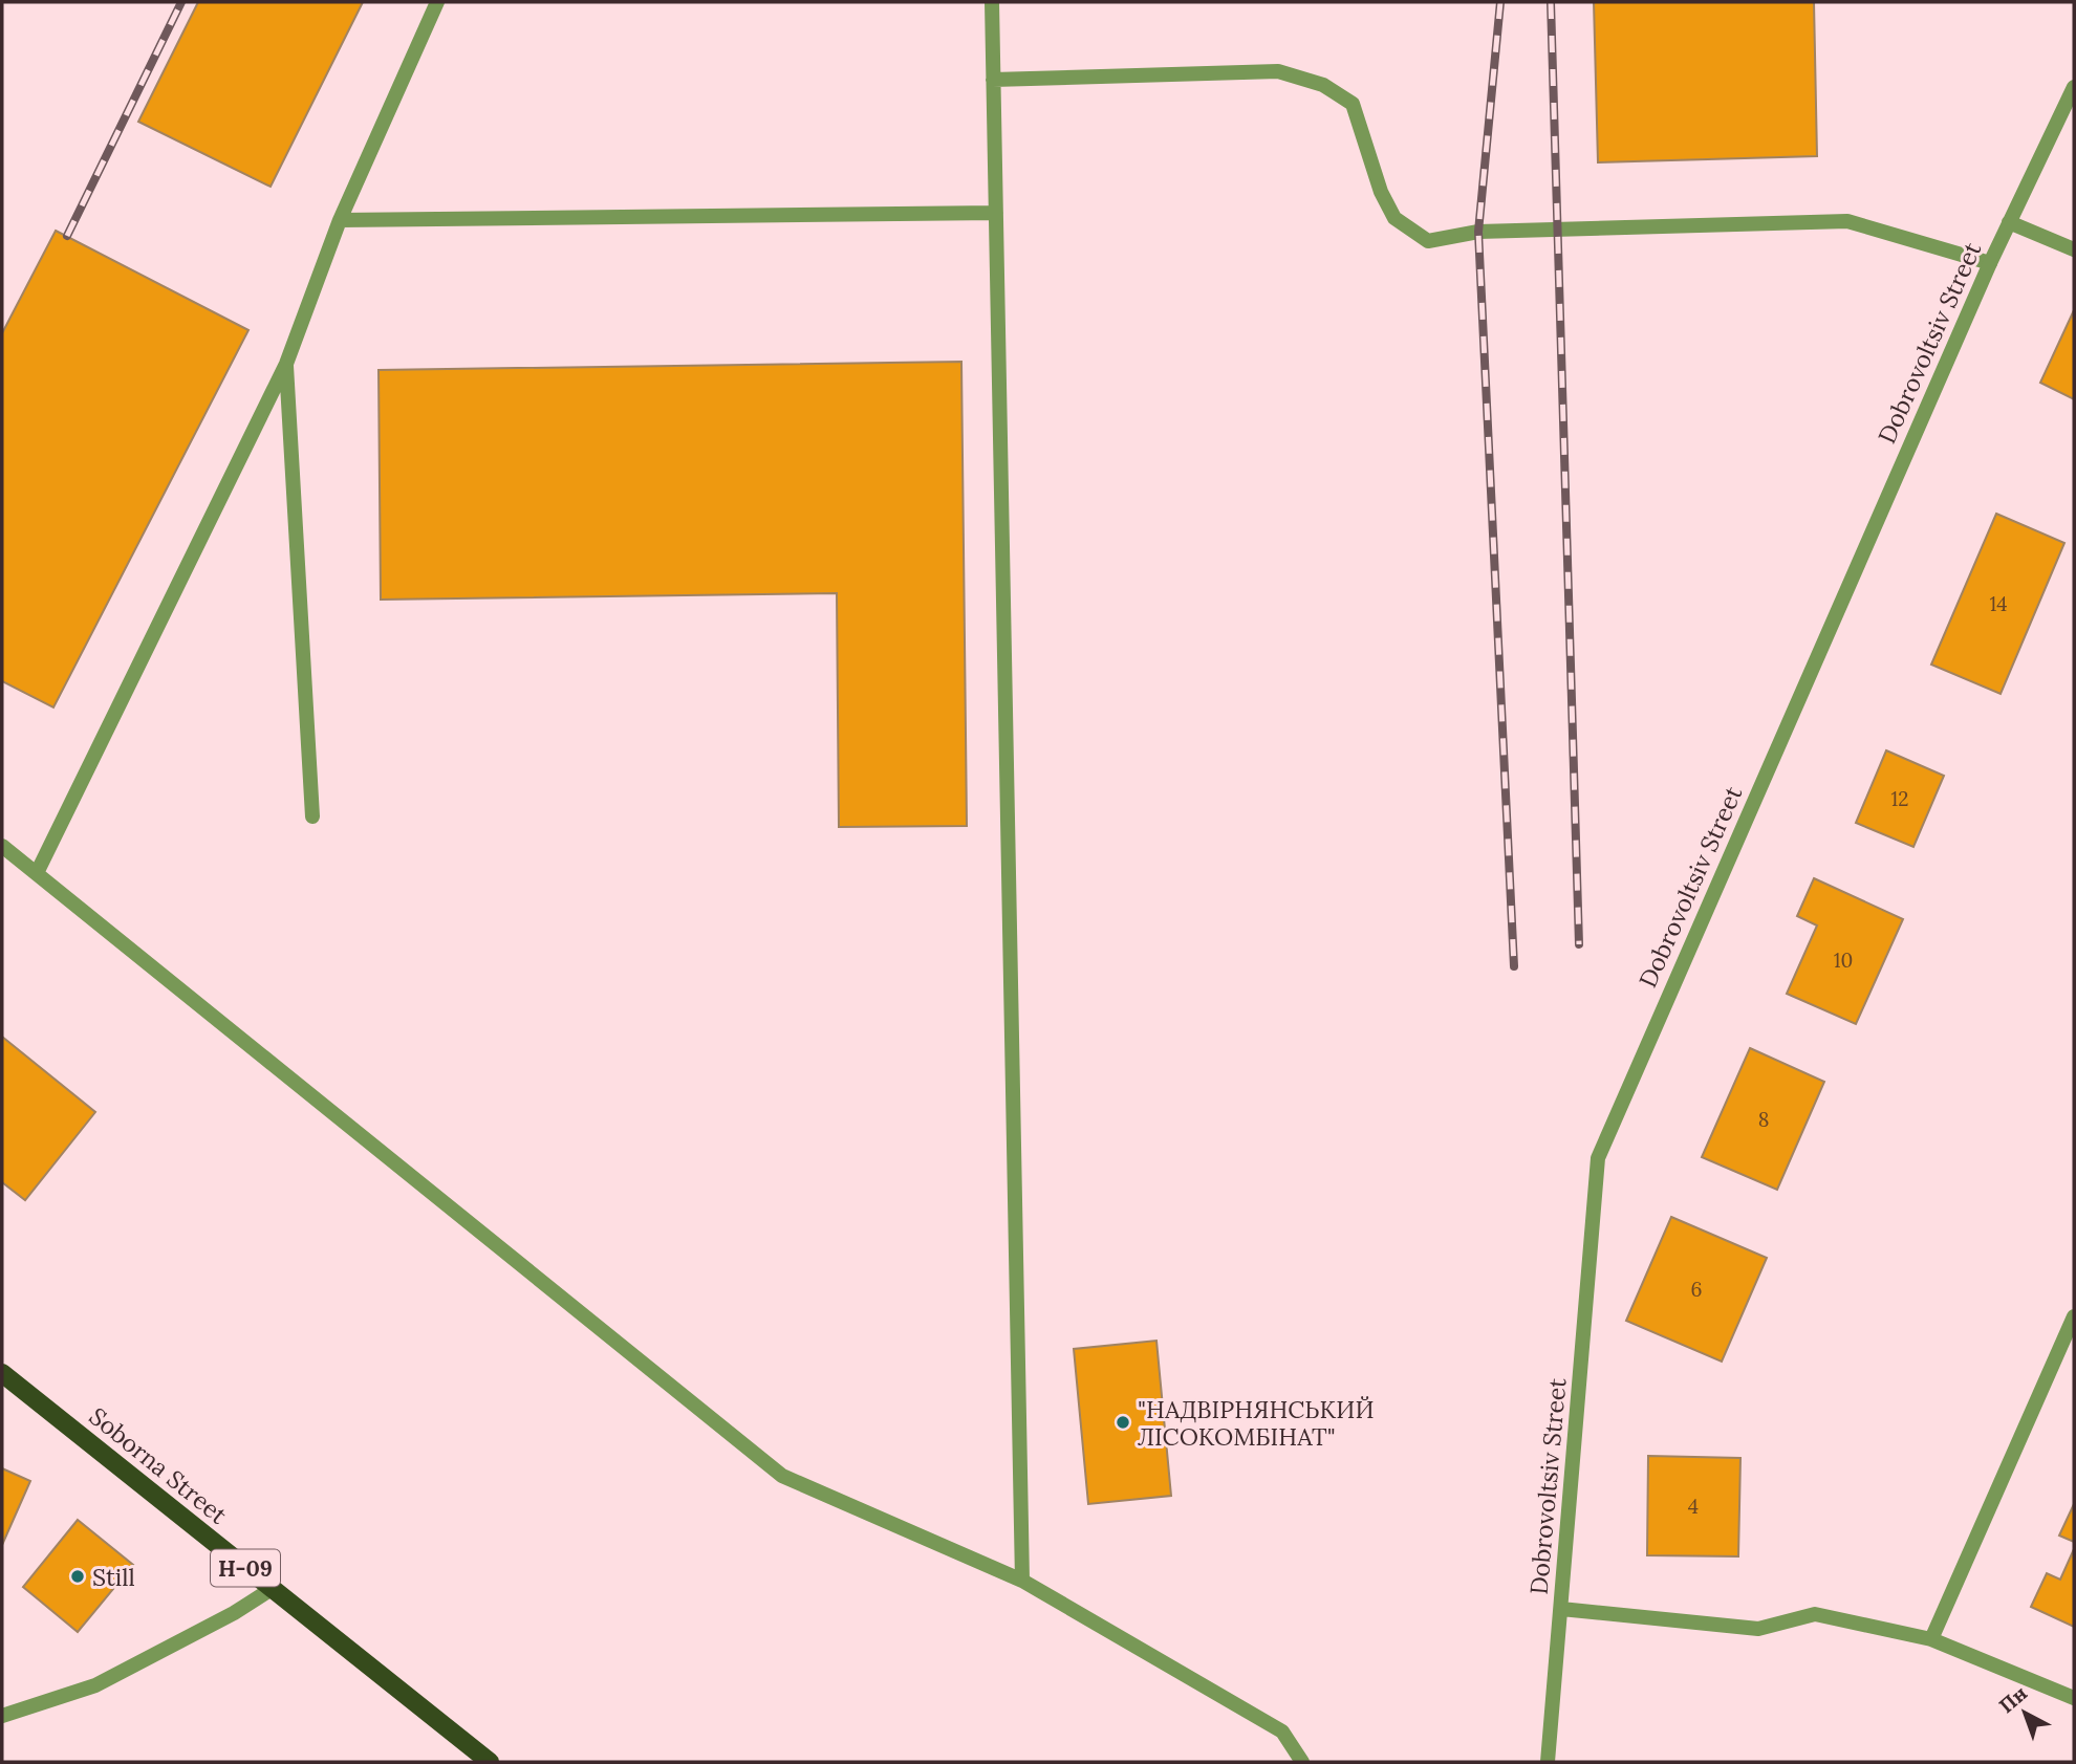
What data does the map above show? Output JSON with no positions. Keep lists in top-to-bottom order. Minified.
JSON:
{"streets":{"main road":["Soborna Street","Н-09"],"street":["Dobrovoltsiv Street"]},"places":["\"НАДВІРНЯНСЬКИЙ ЛІСОКОМБІНАТ\"","Still"],"house_numbers":["14","12","10","8","6","4"],"north":"top left"}
